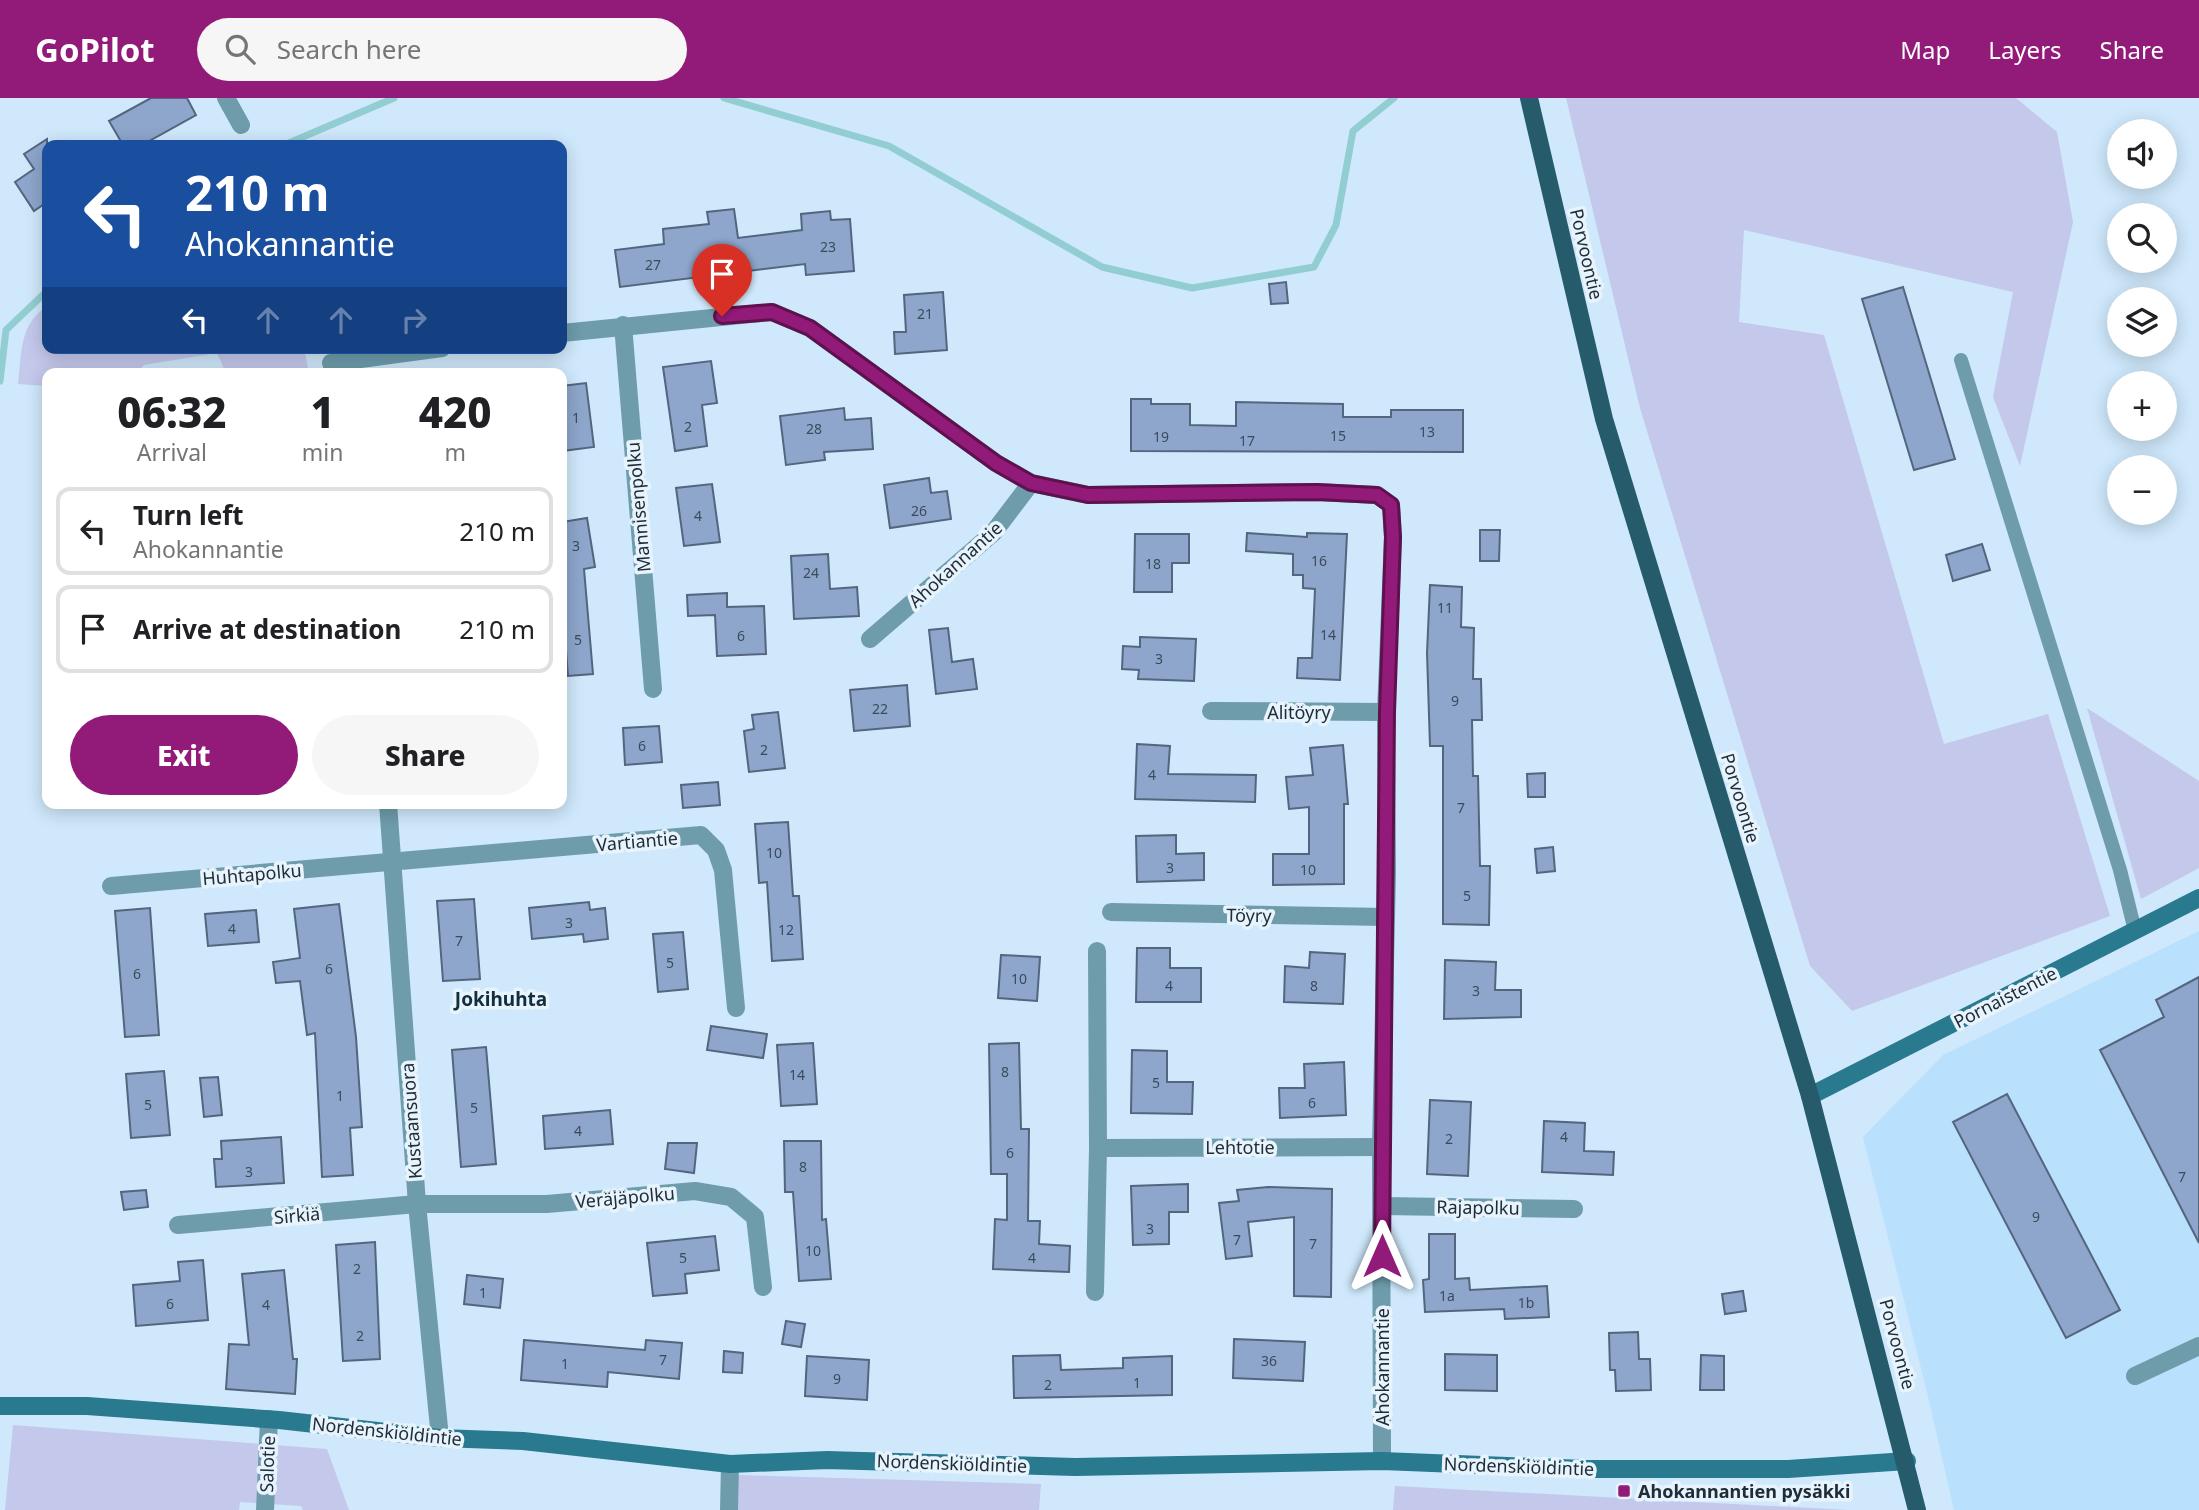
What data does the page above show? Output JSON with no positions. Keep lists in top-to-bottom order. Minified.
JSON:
{"streets":{"main road":["Porvoontie","Pornaistentie","Nordenskiöldintie"],"street":["Mannisenpolku","Ahokannantie","Alitöyry","Vartiantie","Huhtapolku","Töyry","Kustaansuora","Lehtotie","Veräjäpolku","Rajapolku","Sirkiä","Salotie"]},"crossings":[["Porvoontie","Pornaistentie"],["Porvoontie","Nordenskiöldintie"],["Mannisenpolku","Ahokannantie"],["Ahokannantie","Alitöyry"],["Ahokannantie","Töyry"],["Ahokannantie","Lehtotie"],["Ahokannantie","Rajapolku"],["Ahokannantie","Nordenskiöldintie"],["Vartiantie","Huhtapolku"],["Vartiantie","Kustaansuora"],["Huhtapolku","Kustaansuora"],["Kustaansuora","Veräjäpolku"],["Kustaansuora","Sirkiä"],["Kustaansuora","Nordenskiöldintie"],["Veräjäpolku","Sirkiä"],["Nordenskiöldintie","Salotie"]],"districts":["Jokihuhta"],"places":{"transit":["Ahokannantien pysäkki"]},"house_numbers":["23","27","21","1","2","28","13","15","19","17","26","4","3","16","18","24","11","14","6","5","3","9","22","6","2","4","7","10","3","10","5","3","4","12","7","5","6","6","10","4","8","3","8","14","5","1","6","5","5","4","4","2","6","8","3","7","9","3","7","7","10","5","4","2","1","1a","1b","6","4","2","7","36","1","9","1","2"],"page":{"header":"GoPilot","search":"Search here","nav":["Map","Layers","Share"],"map_buttons":["+","−"],"turn":["210 m","Ahokannantie"],"eta":["06:32","Arrival","1","min","420","m"],"list":[{"name":"Turn left","note":"Ahokannantie","value":"210 m"},{"name":"Arrive at destination","value":"210 m"}],"buttons":["Exit","Share"]}}
